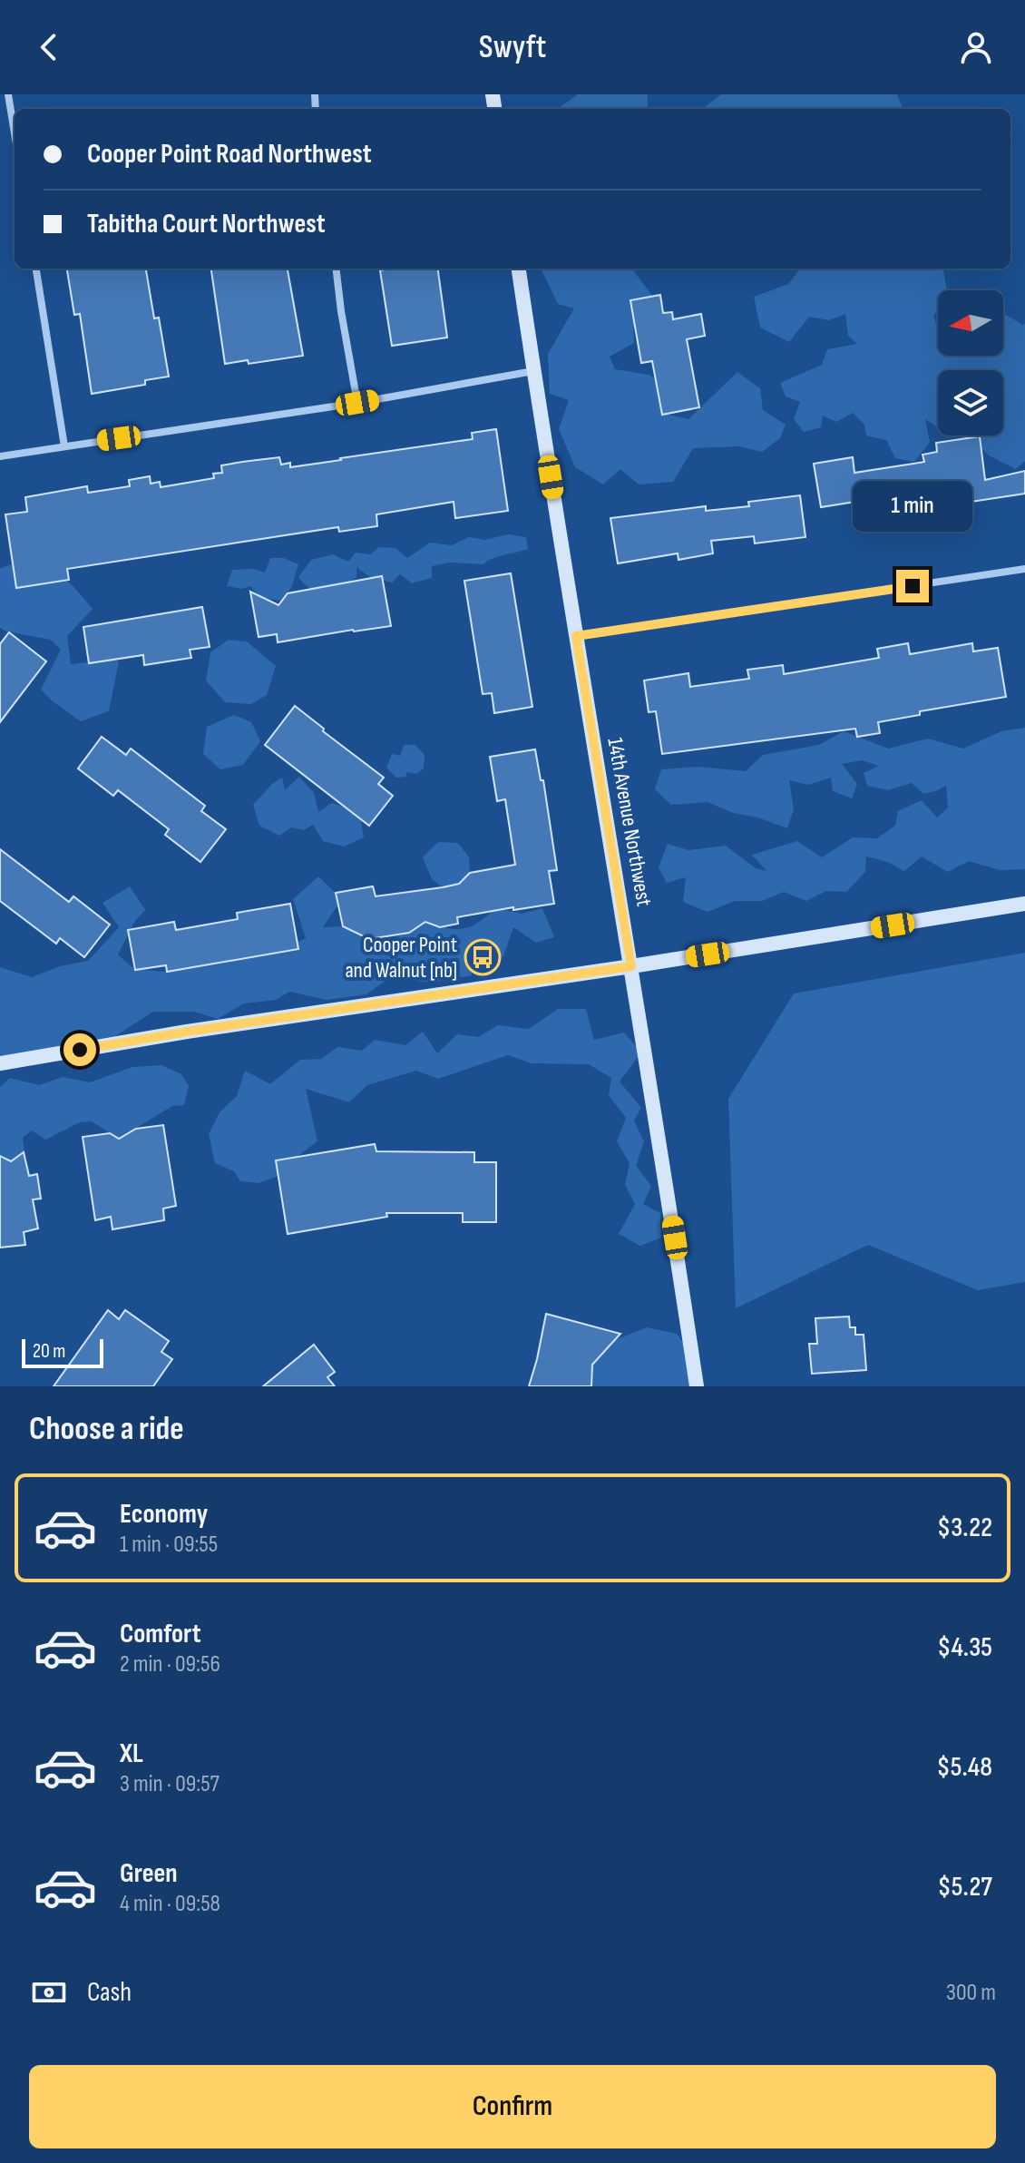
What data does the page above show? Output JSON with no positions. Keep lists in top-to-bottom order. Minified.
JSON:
{"streets":{"street":["14th Avenue Northwest"]},"places":{"bus stop":["Cooper Point and Walnut [nb]"]},"scale_bar":"20 m","north":"left","page":{"header":"Swyft","banner":["Cooper Point Road Northwest","Tabitha Court Northwest"],"bubble":"1 min","scale":"20 m","heading":"Choose a ride","list":[{"name":"Economy","note":"1 min · 09:55","value":"$3.22"},{"name":"Comfort","note":"2 min · 09:56","value":"$4.35"},{"name":"XL","note":"3 min · 09:57","value":"$5.48"},{"name":"Green","note":"4 min · 09:58","value":"$5.27"}],"pay":["Cash","300 m"],"buttons":"Confirm"}}
